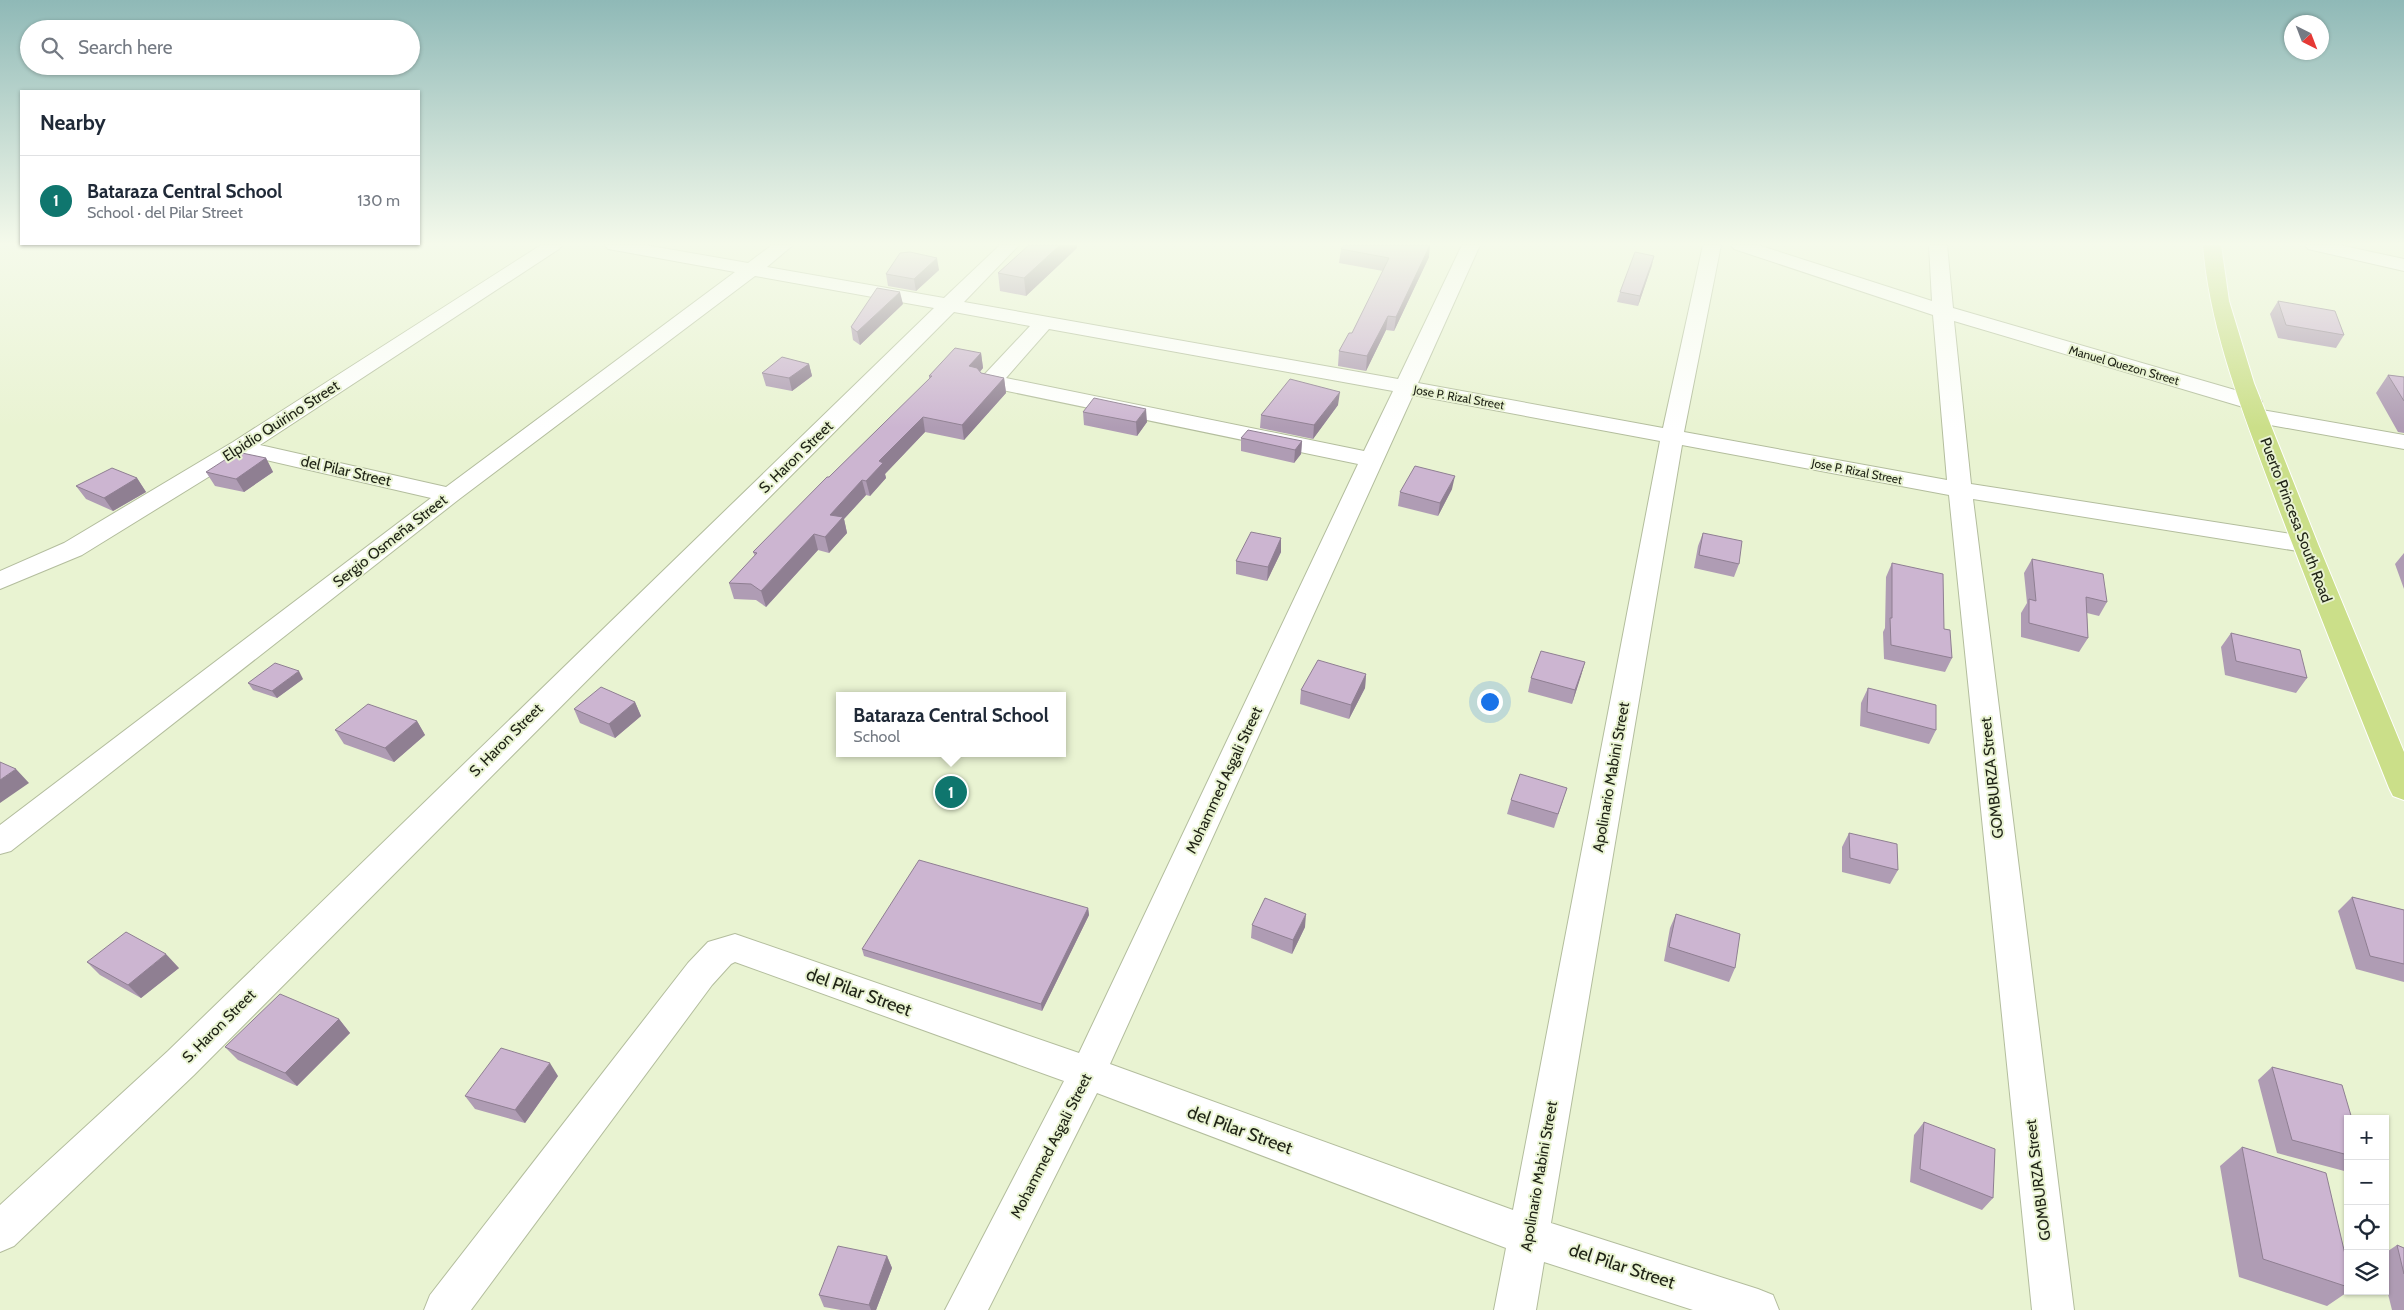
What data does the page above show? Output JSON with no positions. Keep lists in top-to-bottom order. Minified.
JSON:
{"streets":{"main road":["Puerto Princesa South Road"],"street":["Manuel Quezon Street","Jose P. Rizal Street","Elpidio Quirino Street","S. Haron Street","del Pilar Street","Sergio Osmeña Street","Apolinario Mabini Street","GOMBURZA Street","Mohammed Asgali Street"]},"crossings":[["Manuel Quezon Street","Puerto Princesa South Road"],["Manuel Quezon Street","GOMBURZA Street"],["Jose P. Rizal Street","S. Haron Street"],["Jose P. Rizal Street","Puerto Princesa South Road"],["Jose P. Rizal Street","Apolinario Mabini Street"],["Jose P. Rizal Street","GOMBURZA Street"],["Jose P. Rizal Street","Mohammed Asgali Street"],["Elpidio Quirino Street","del Pilar Street"],["del Pilar Street","Sergio Osmeña Street"],["del Pilar Street","Apolinario Mabini Street"],["del Pilar Street","Mohammed Asgali Street"]],"north":"bottom right","page":{"search":"Search here","heading":"Nearby","list":[{"mark":"1","name":"Bataraza Central School","note":"School · del Pilar Street","value":"130 m"}],"popup":["Bataraza Central School","School"],"pins":"1","map_buttons":["+","−"]}}
